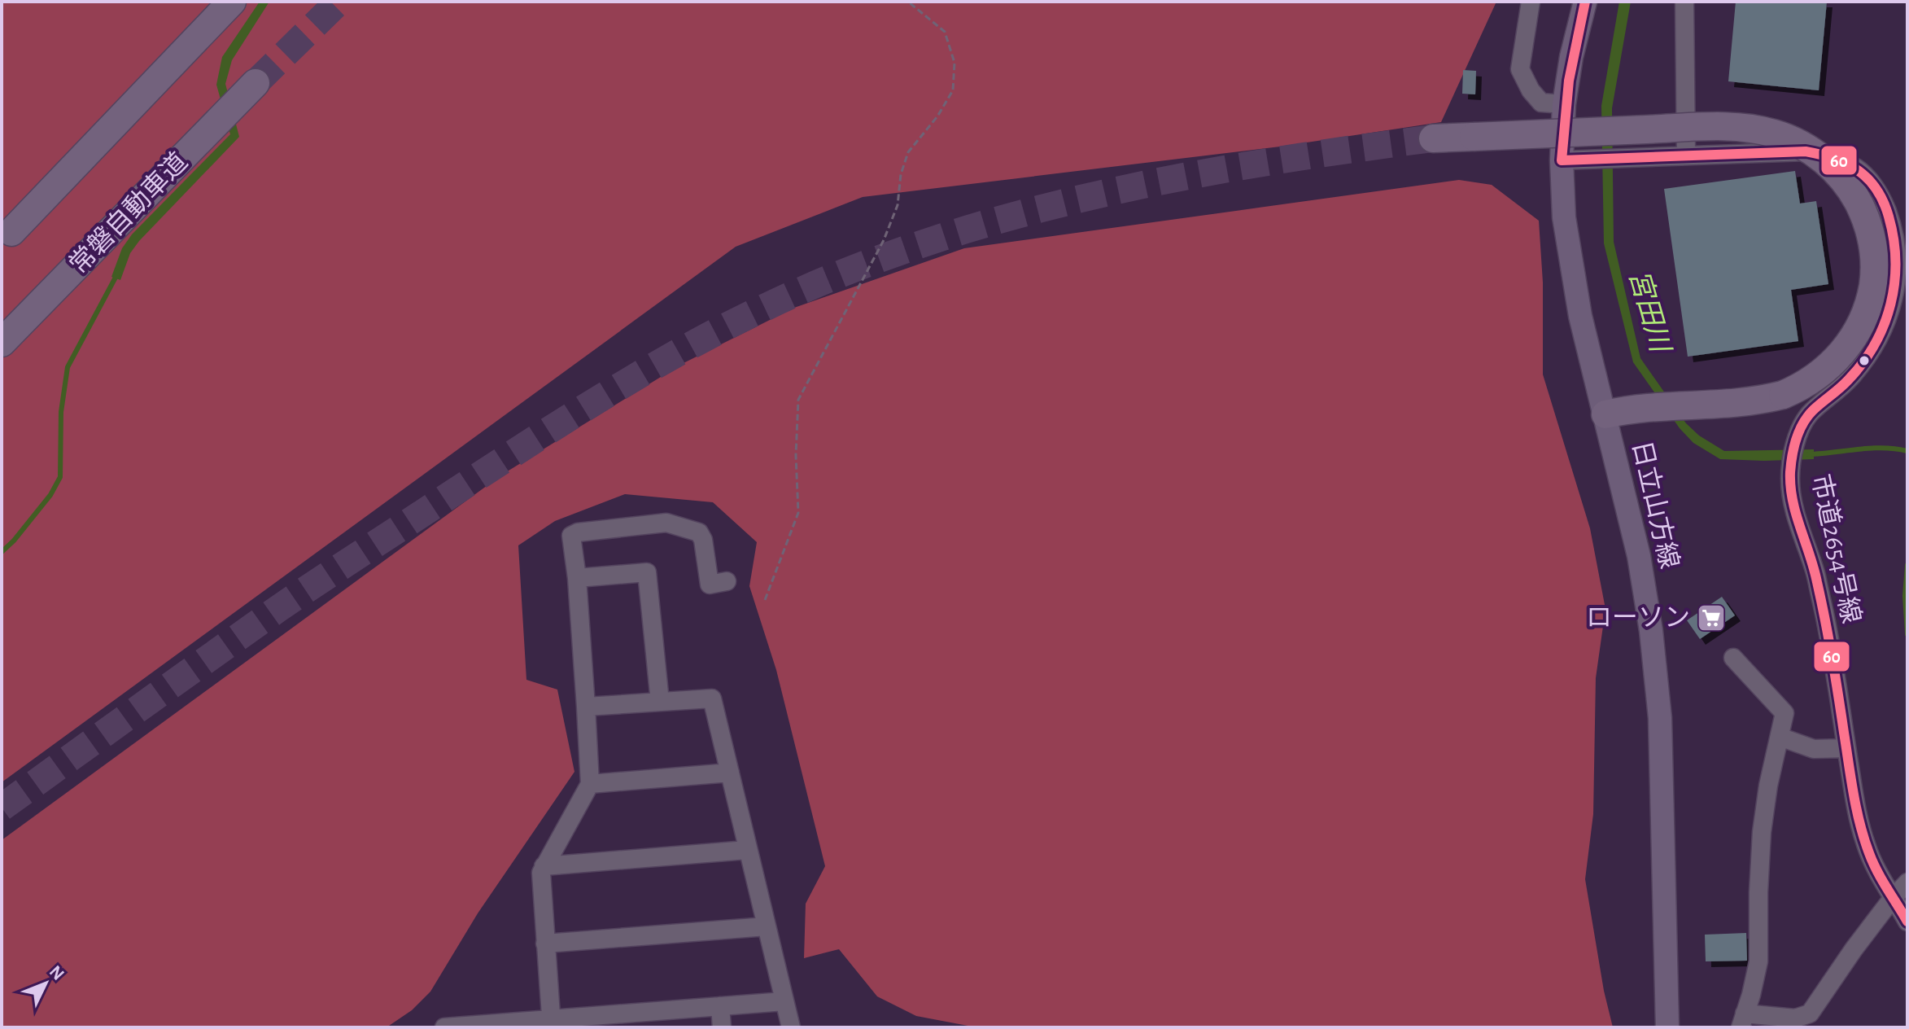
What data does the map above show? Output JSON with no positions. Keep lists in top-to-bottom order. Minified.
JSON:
{"streets":{"highway":["常磐自動車道"],"main road":["日立山方線"],"street":["市道2654号線"]},"crossings":[["日立山方線","市道2654号線"]],"water":["宮田川"],"places":{"supermarket":["ローソン"]},"lines":["transit line 60"],"north":"top right"}
